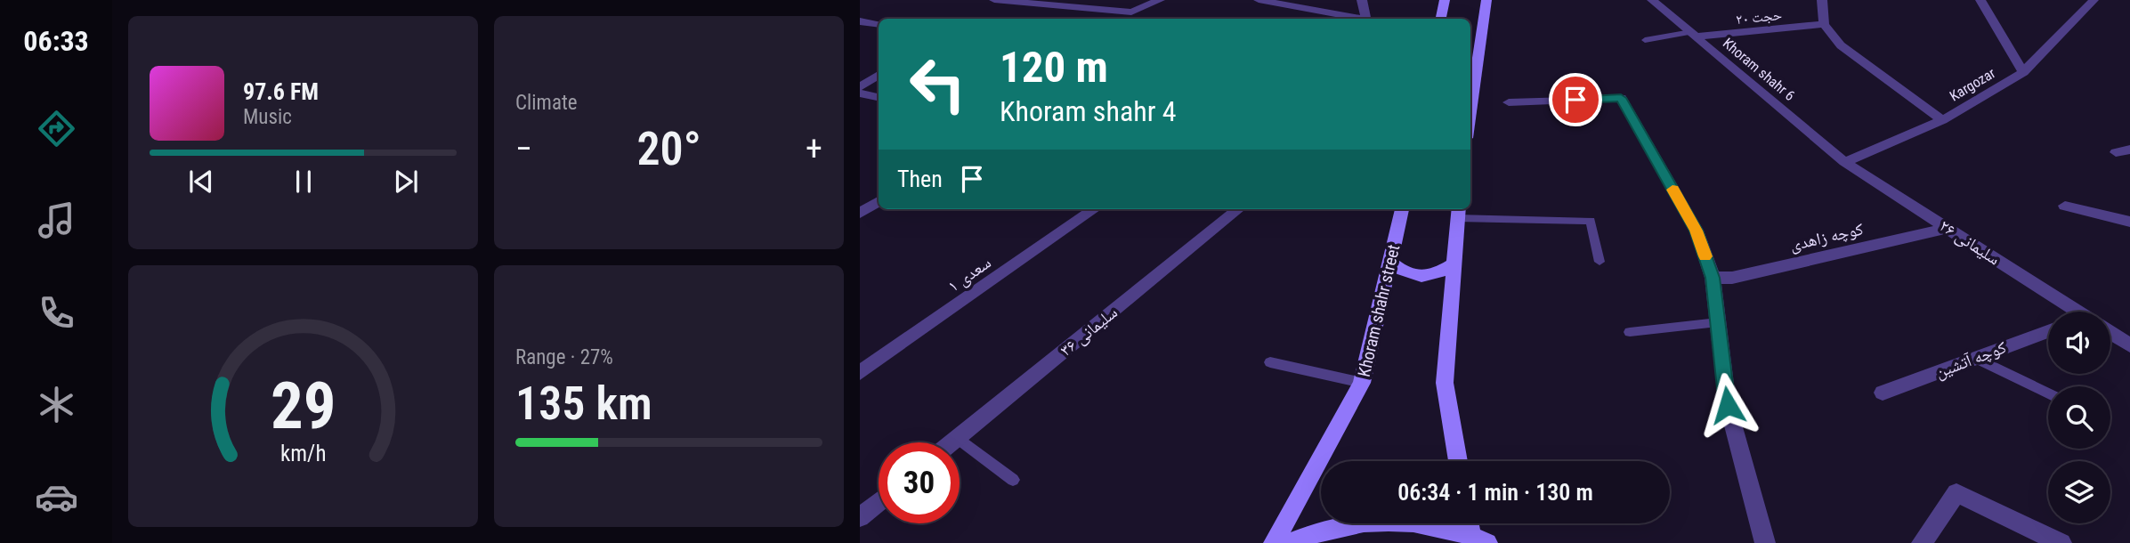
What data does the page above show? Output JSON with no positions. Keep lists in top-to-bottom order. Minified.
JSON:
{"streets":{"main road":["Khoram shahr street"],"street":["حجت ۲۰","Khoram shahr 6","Kargozar","کوچه زاهدی","سلیمانی ۲۶","سعدی ۱","سلیمانی ۳۶","کوچه آتشین"]},"crossings":[["حجت ۲۰","Khoram shahr 6"],["Khoram shahr 6","Kargozar"],["Khoram shahr 6","سلیمانی ۲۶"],["Kargozar","سلیمانی ۲۶"],["کوچه زاهدی","سلیمانی ۲۶"]],"page":{"tabs":"06:33","tile":["Climate",["Range · 27%","135 km"]],"turn":["120 m","Khoram shahr 4"],"song":["97.6 FM","Music"],"heat":["−","20°","+"],"then":"Then","limit":"30","trip":"06:34 · 1 min · 130 m","gauge":["29","km/h"]}}
